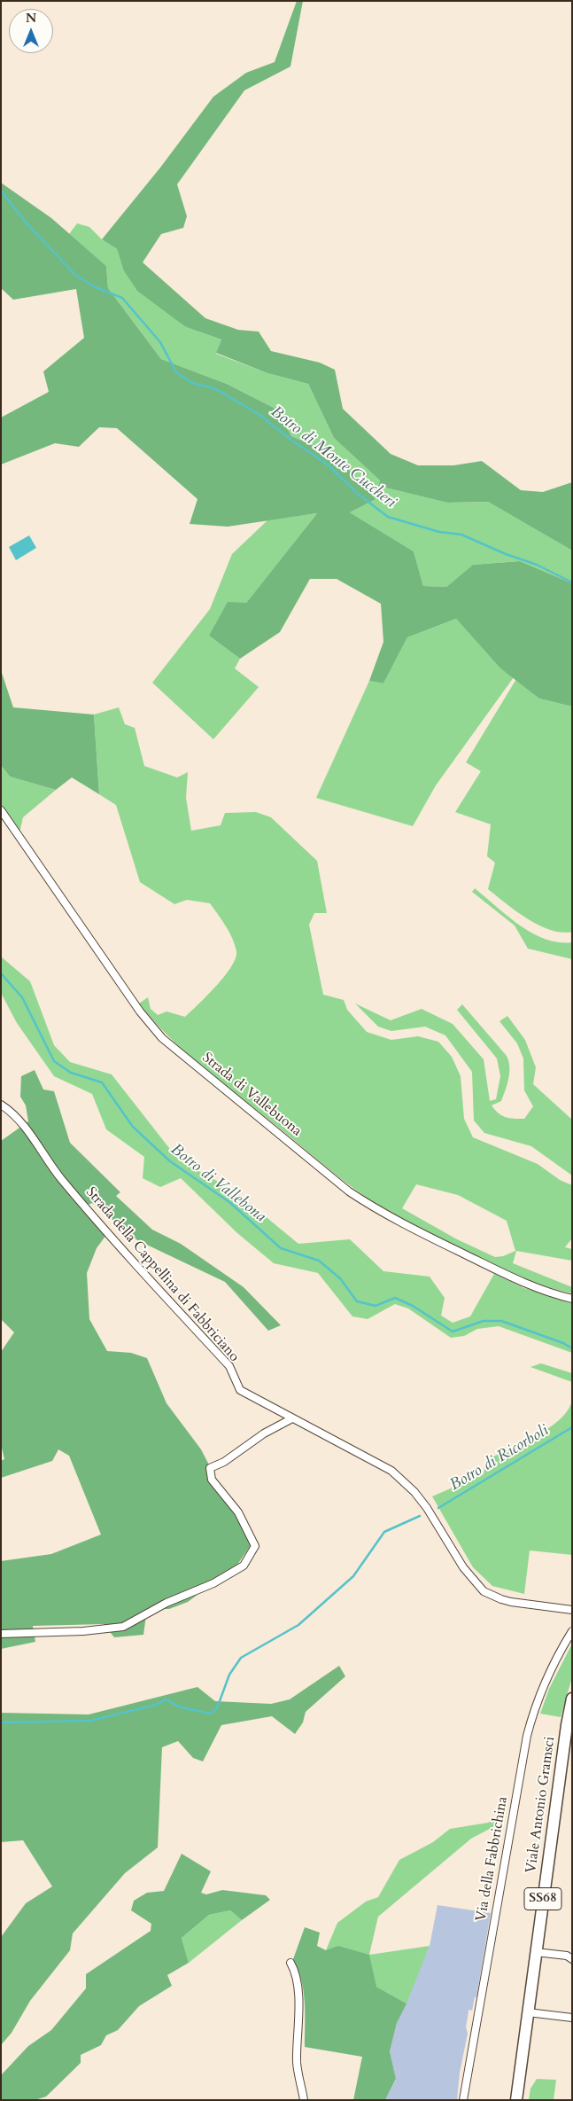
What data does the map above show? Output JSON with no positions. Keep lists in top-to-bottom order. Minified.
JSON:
{"streets":{"main road":["Viale Antonio Gramsci","SS68"],"street":["Strada di Vallebuona","Strada della Cappellina di Fabbriciano","Via della Fabbrichina"]},"water":["Botro di Monte Cuccheri","Botro di Vallebona","Botro di Ricorboli"],"north":"top"}
